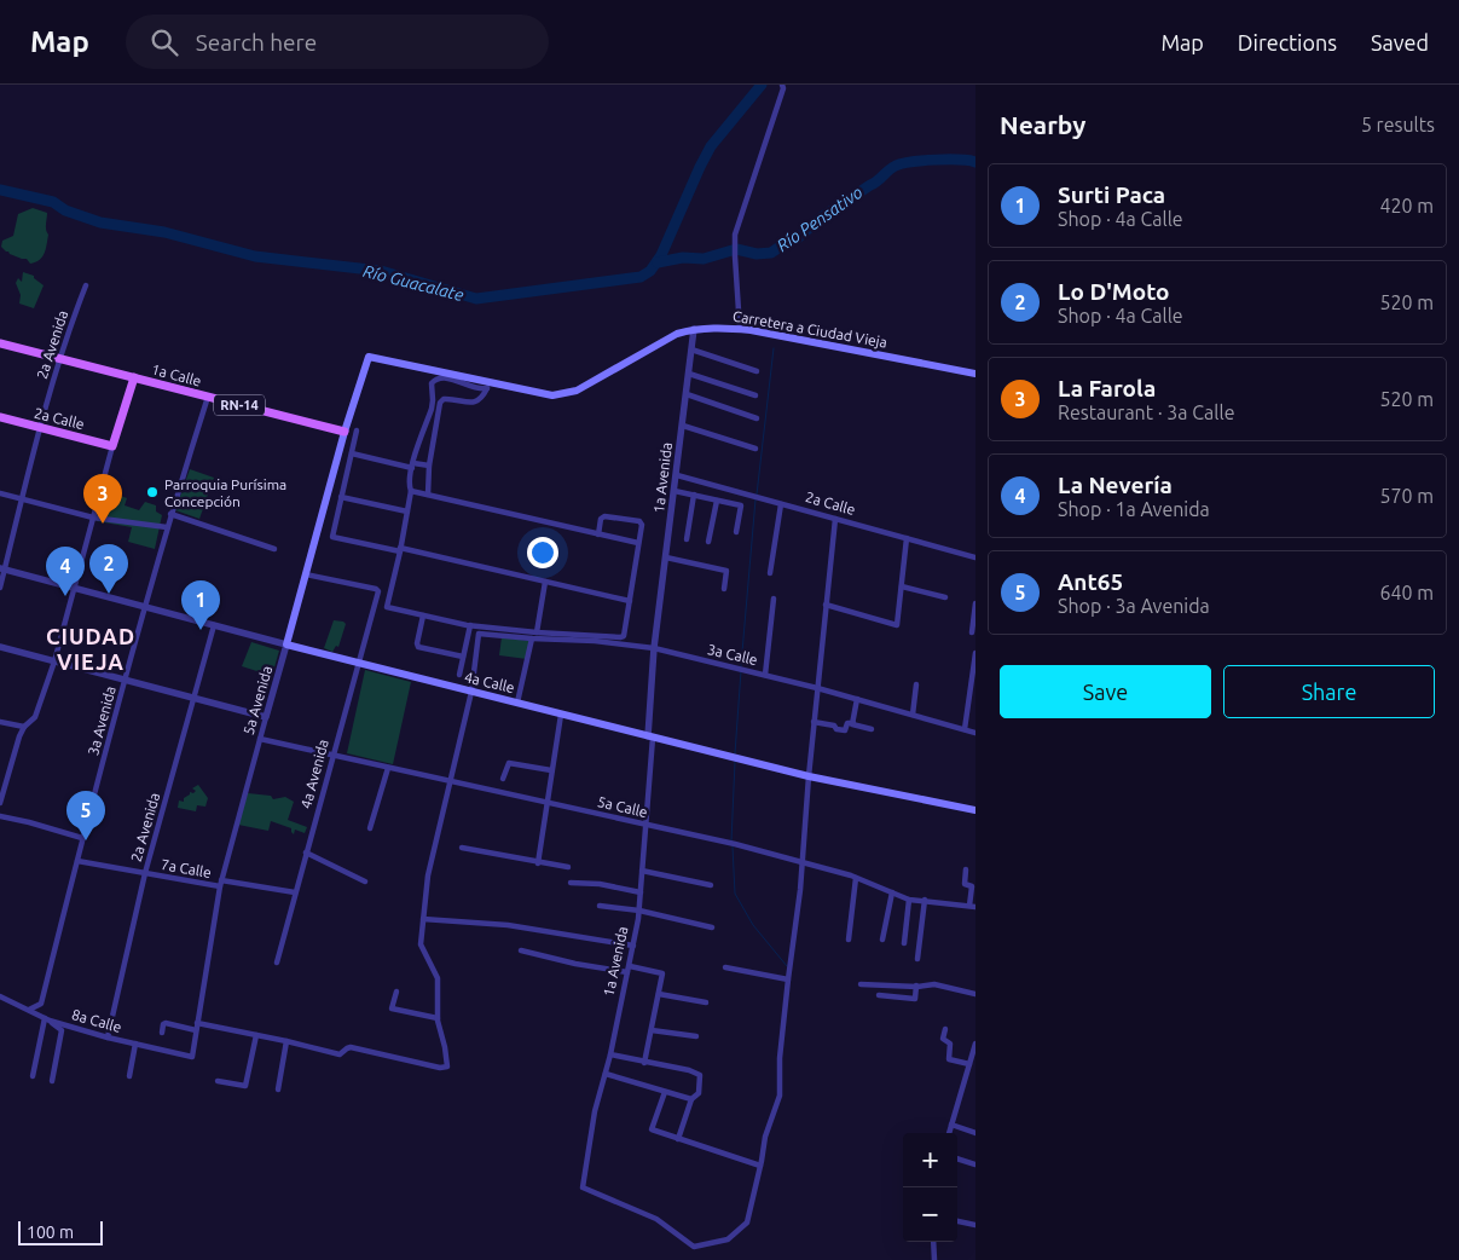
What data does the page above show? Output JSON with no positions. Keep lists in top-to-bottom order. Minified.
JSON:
{"streets":{"main road":["Carretera a Ciudad Vieja","1a Calle","RN-14","2a Calle","4a Calle","5a Avenida"],"street":["2a Avenida","1a Avenida","3a Calle","3a Avenida","4a Avenida","5a Calle","7a Calle","8a Calle"]},"crossings":[["Carretera a Ciudad Vieja","1a Avenida"],["Carretera a Ciudad Vieja","5a Avenida"],["2a Avenida","1a Calle"],["2a Avenida","2a Calle"],["2a Avenida","4a Calle"],["2a Avenida","7a Calle"],["2a Avenida","8a Calle"],["1a Calle","5a Avenida"],["1a Calle","3a Avenida"],["2a Calle","1a Avenida"],["1a Avenida","3a Calle"],["1a Avenida","4a Calle"],["1a Avenida","5a Calle"],["3a Calle","4a Calle"],["4a Calle","5a Avenida"],["4a Calle","3a Avenida"],["4a Calle","4a Avenida"],["5a Avenida","4a Avenida"],["5a Avenida","5a Calle"],["5a Avenida","7a Calle"],["5a Avenida","8a Calle"],["3a Avenida","7a Calle"],["3a Avenida","8a Calle"],["4a Avenida","5a Calle"],["4a Avenida","7a Calle"]],"districts":["CIUDAD VIEJA"],"water":["Río Pensativo","Río Guacalate"],"places":["Parroquia Purísima Concepción"],"scale_bar":"100 m","page":{"header":"Map","search":"Search here","nav":["Map","Directions","Saved"],"heading":["Nearby","5 results"],"list":[{"mark":"1","name":"Surti Paca","note":"Shop · 4a Calle","value":"420 m"},{"mark":"2","name":"Lo D'Moto","note":"Shop · 4a Calle","value":"520 m"},{"mark":"3","name":"La Farola","note":"Restaurant · 3a Calle","value":"520 m"},{"mark":"4","name":"La Nevería","note":"Shop · 1a Avenida","value":"570 m"},{"mark":"5","name":"Ant65","note":"Shop · 3a Avenida","value":"640 m"}],"pins":["3","2","4","1","5"],"buttons":["Save","Share"],"map_buttons":["+","−"],"scale":"100 m"}}
